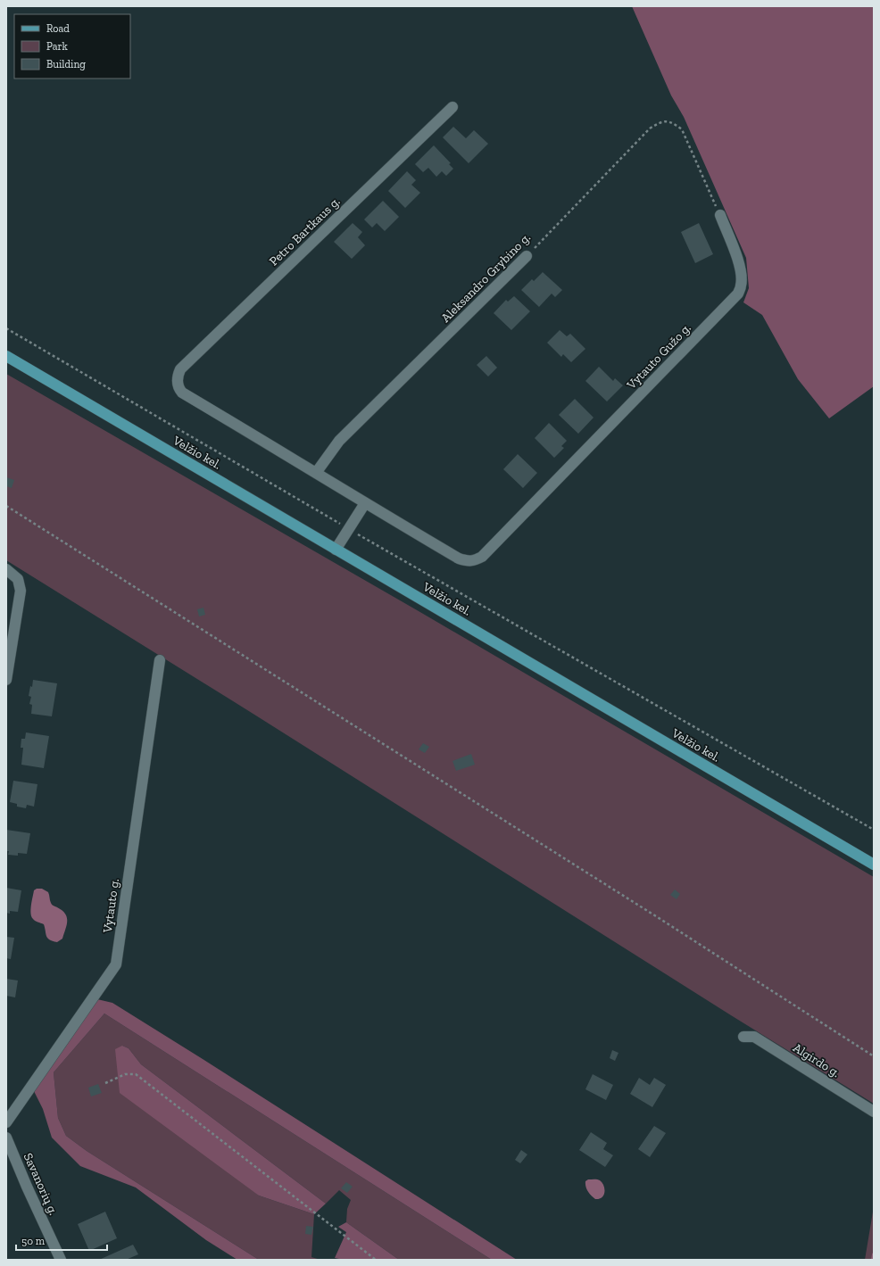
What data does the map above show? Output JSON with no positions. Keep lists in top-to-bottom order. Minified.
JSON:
{"streets":{"main road":["Velžio kel."],"street":["Petro Bartkaus g.","Aleksandro Grybino g.","Vytauto Gužo g.","Vytauto g.","Algirdo g.","Savanorių g."]},"crossings":[["Petro Bartkaus g.","Aleksandro Grybino g."],["Aleksandro Grybino g.","Vytauto Gužo g."]],"legend":["Road","Park","Building"],"scale_bar":"50 m"}
